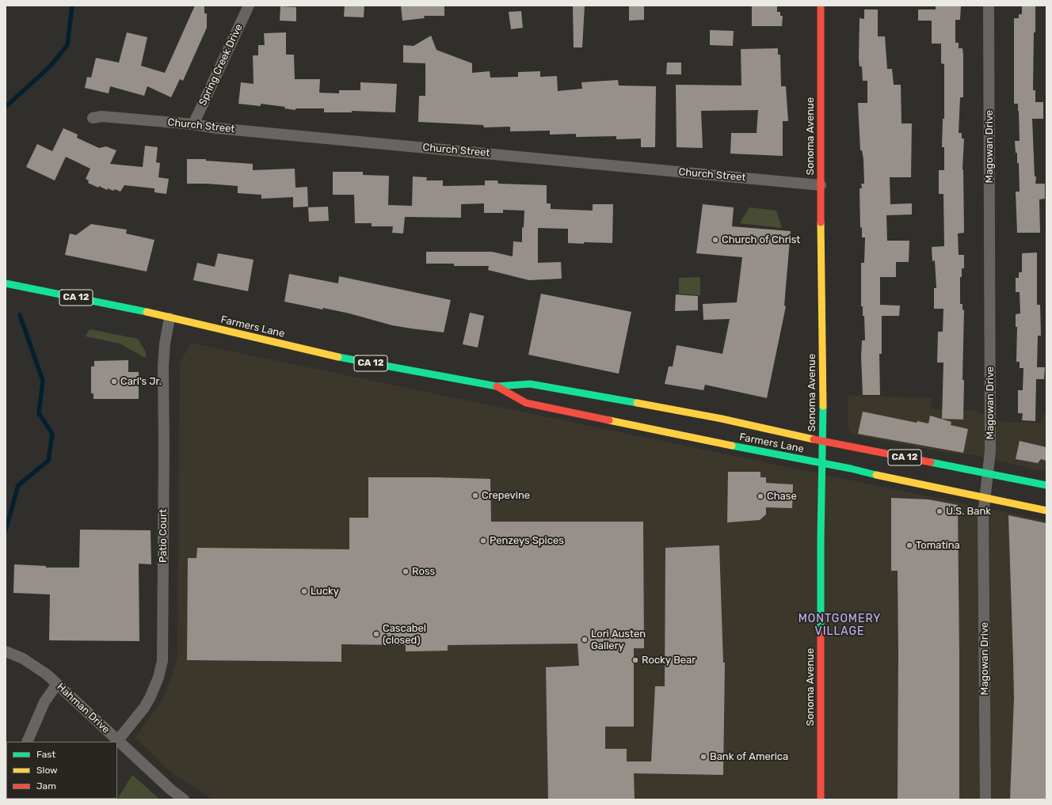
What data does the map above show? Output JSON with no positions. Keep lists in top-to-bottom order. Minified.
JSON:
{"streets":{"main road":["Sonoma Avenue","CA 12","Farmers Lane"],"street":["Spring Creek Drive","Church Street","Magowan Drive","Patio Court","Hahman Drive"]},"crossings":[["Spring Creek Drive","Church Street"],["Church Street","Sonoma Avenue"],["Sonoma Avenue","Farmers Lane"],["Magowan Drive","Farmers Lane"],["Farmers Lane","Patio Court"],["Patio Court","Hahman Drive"]],"districts":["MONTGOMERY VILLAGE"],"places":["Church of Christ","Carl's Jr.","Crepevine","Chase","U.S. Bank","Penzeys Spices","Tomatina","Ross","Lucky","Cascabel (closed)","Lori Austen Gallery","Rocky Bear","Bank of America"],"legend":["Fast","Slow","Jam"]}
